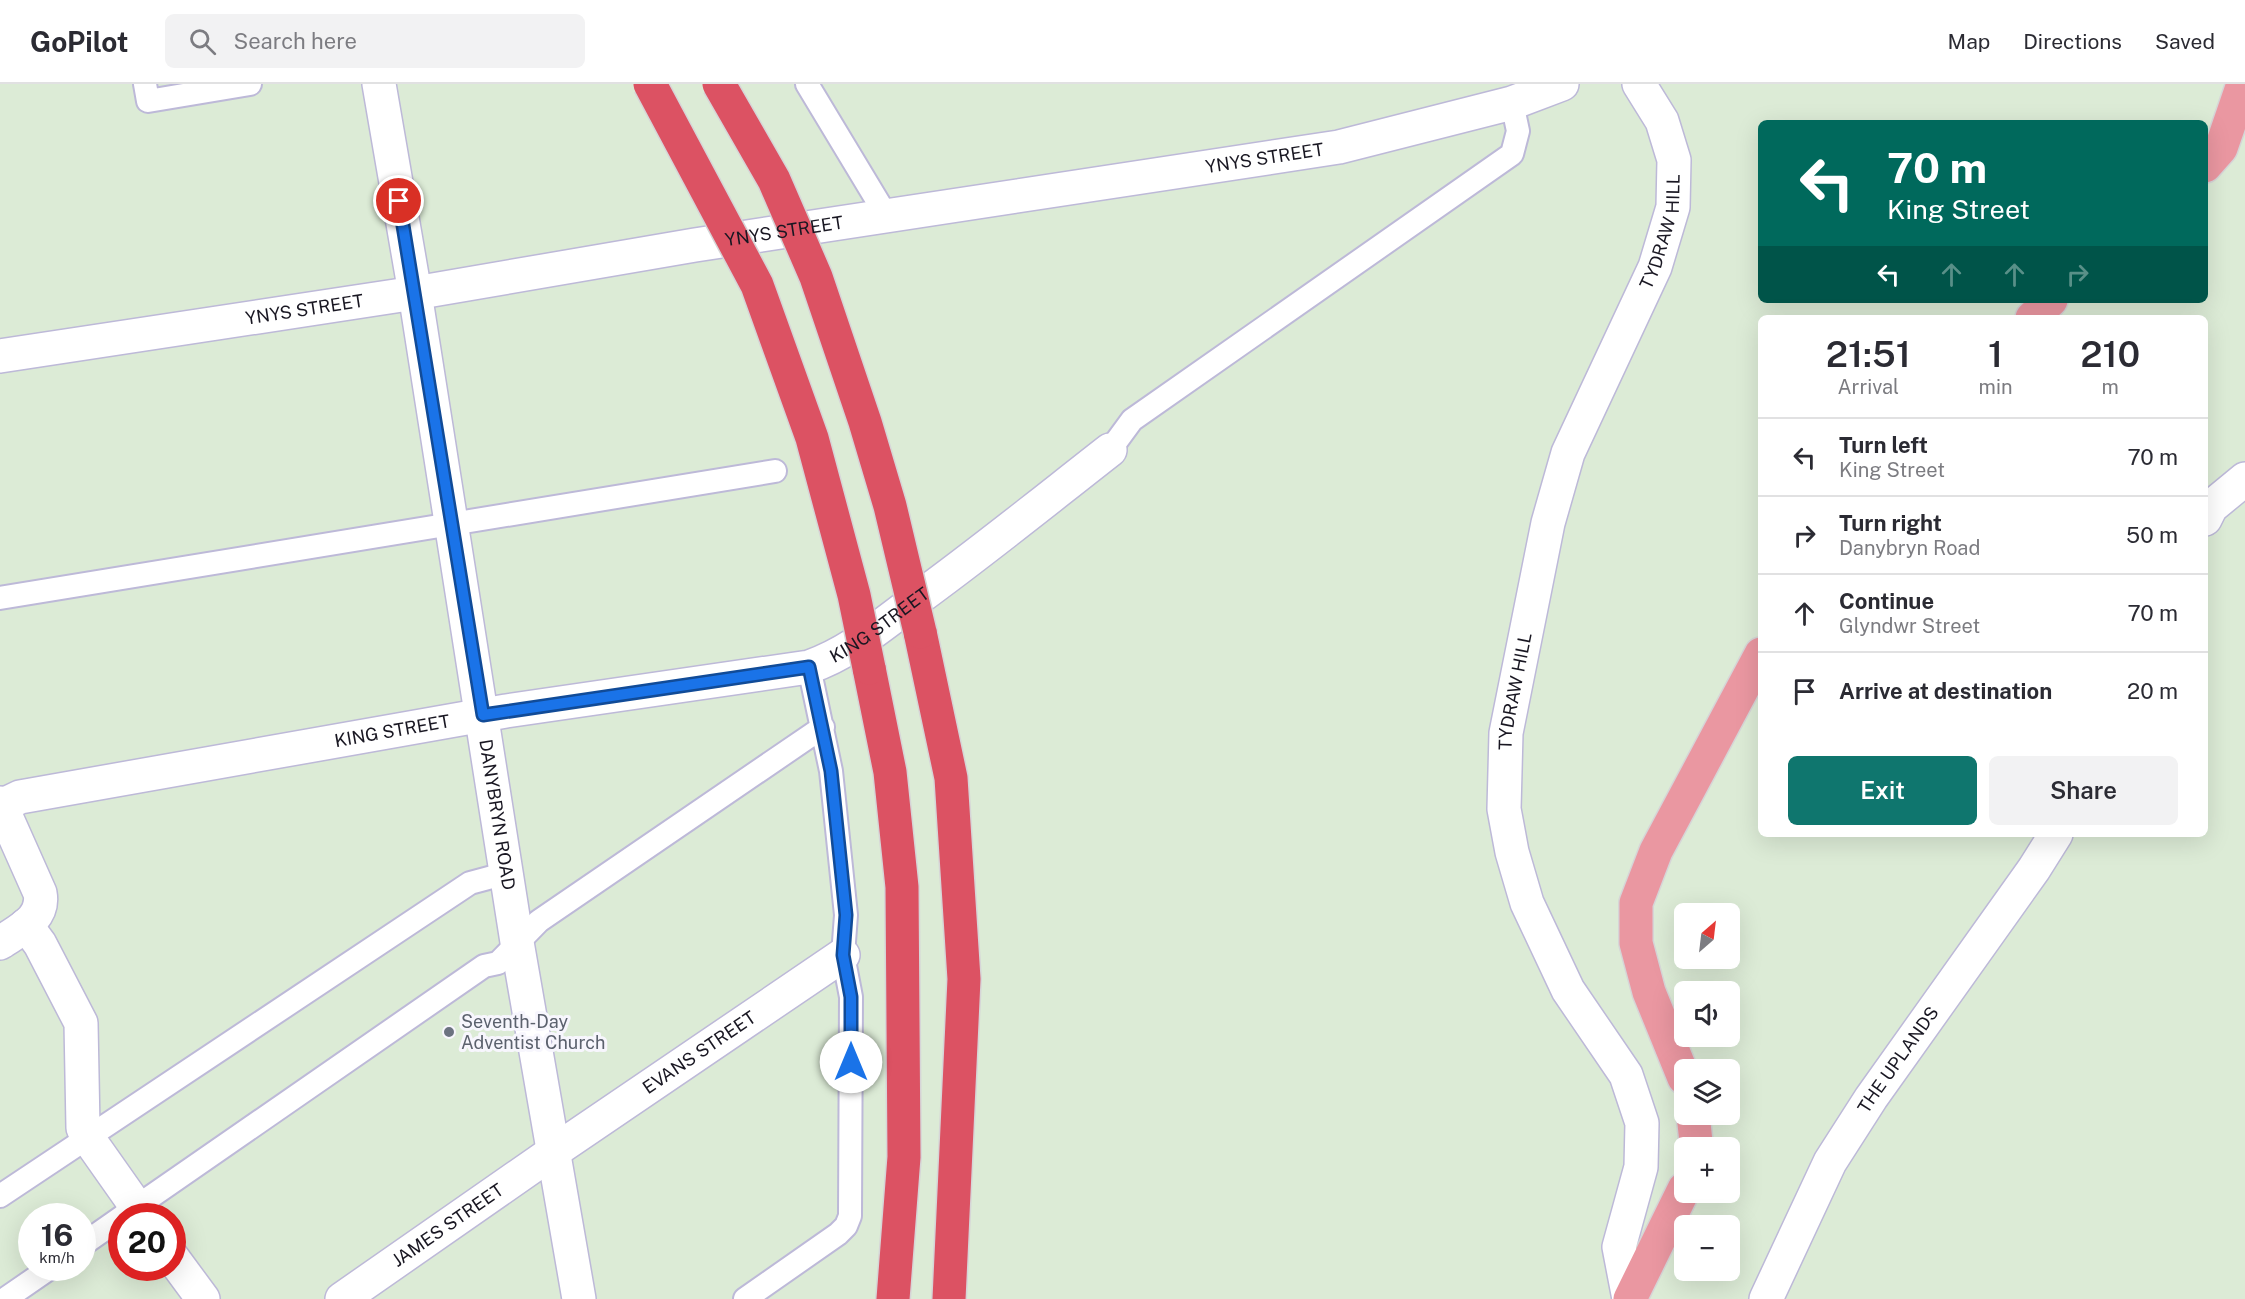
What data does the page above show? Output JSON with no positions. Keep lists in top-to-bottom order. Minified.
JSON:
{"streets":{"street":["YNYS STREET","TYDRAW HILL","KING STREET","DANYBRYN ROAD","EVANS STREET","THE UPLANDS","JAMES STREET"]},"crossings":[["YNYS STREET","DANYBRYN ROAD"],["KING STREET","DANYBRYN ROAD"],["DANYBRYN ROAD","EVANS STREET"],["DANYBRYN ROAD","JAMES STREET"],["EVANS STREET","JAMES STREET"]],"places":["Seventh-Day Adventist Church"],"north":"top right","page":{"header":"GoPilot","search":"Search here","nav":["Map","Directions","Saved"],"turn":["70 m","King Street"],"eta":["21:51","Arrival","1","min","210","m"],"list":[{"name":"Turn left","note":"King Street","value":"70 m"},{"name":"Turn right","note":"Danybryn Road","value":"50 m"},{"name":"Continue","note":"Glyndwr Street","value":"70 m"},{"name":"Arrive at destination","value":"20 m"}],"buttons":["Exit","Share"],"map_buttons":["+","−"],"speed":"16 km/h","limit":"20"}}
